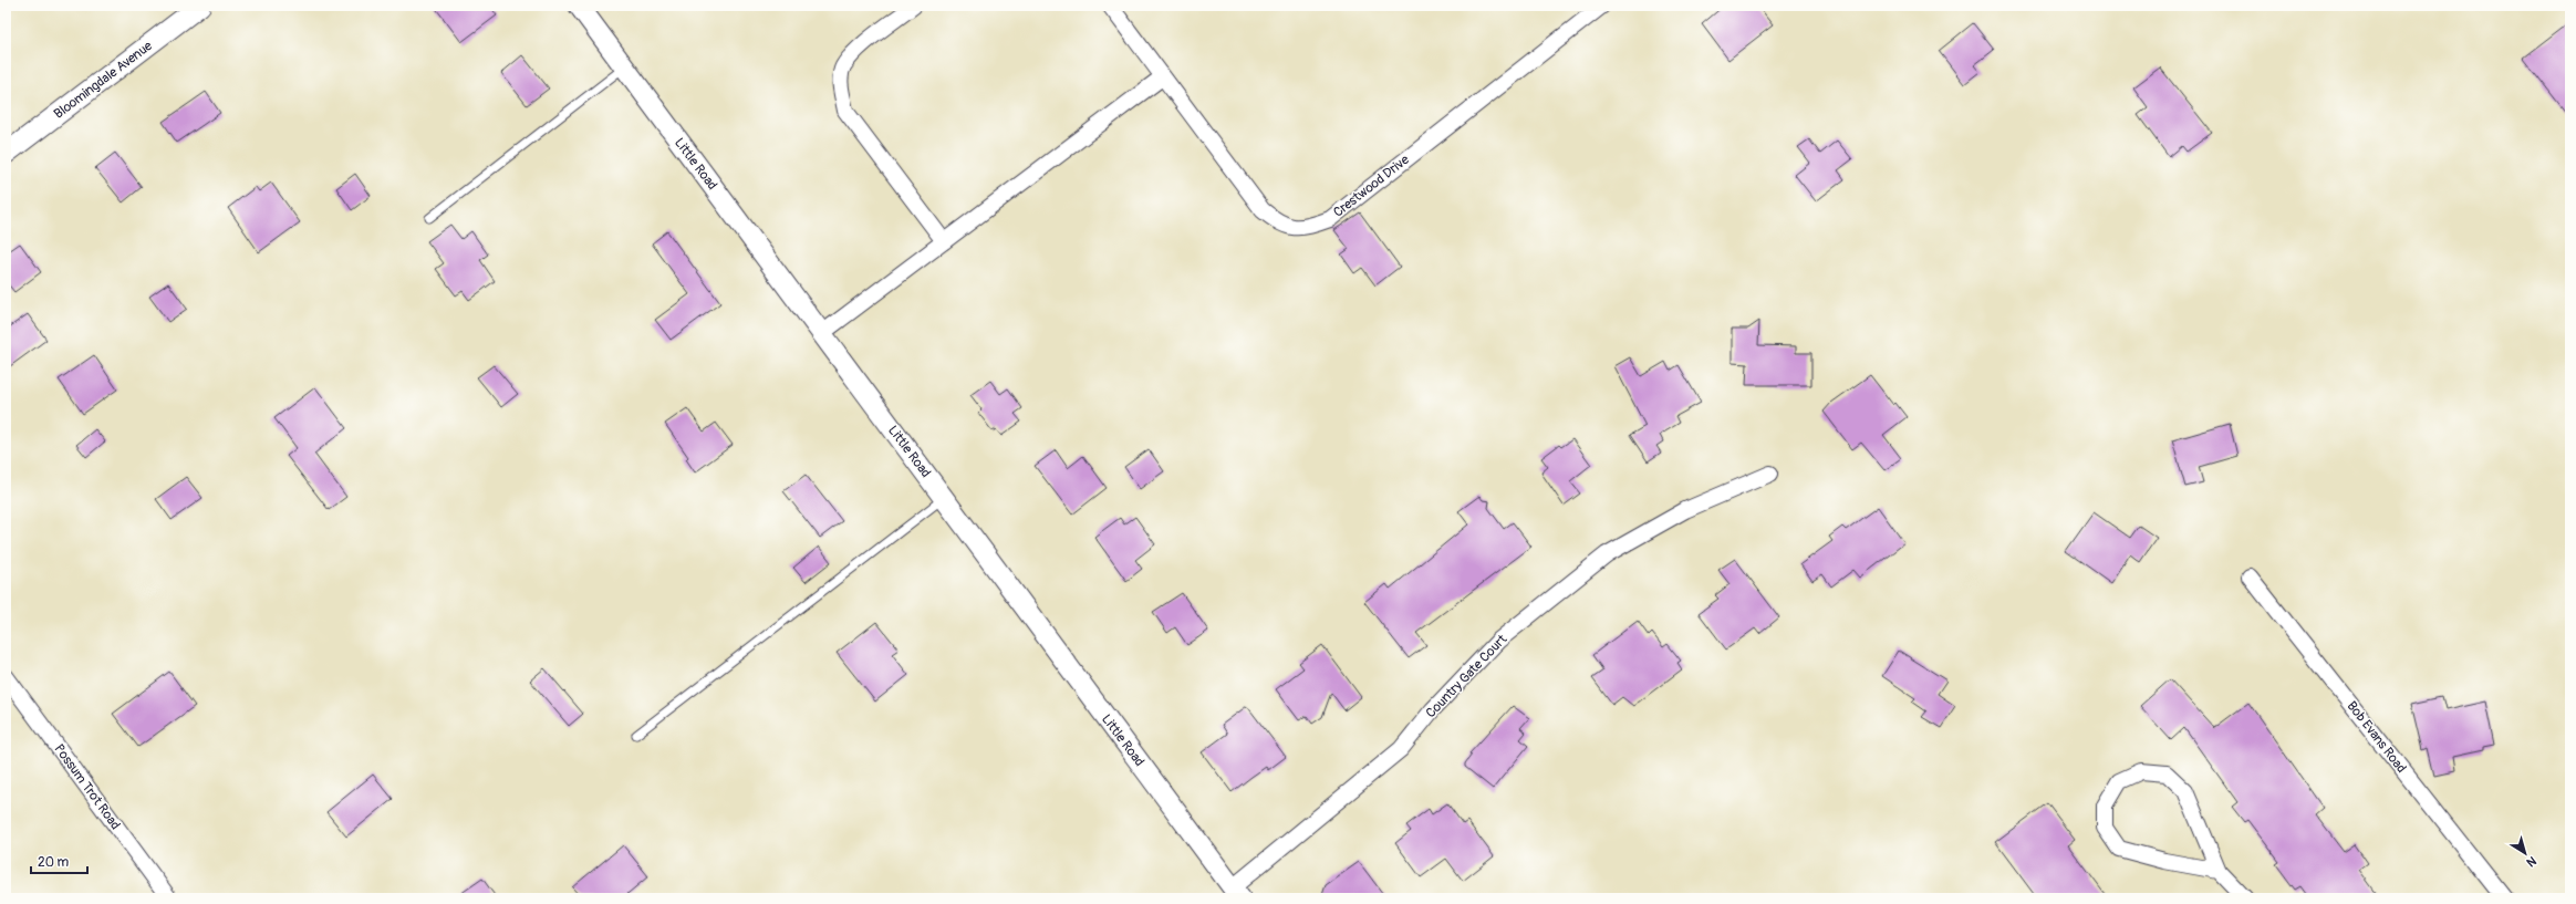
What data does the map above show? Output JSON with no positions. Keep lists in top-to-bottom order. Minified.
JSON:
{"streets":{"street":["Bloomingdale Avenue","Little Road","Crestwood Drive","Country Gate Court","Bob Evans Road","Possum Trot Road"]},"crossings":[["Little Road","Country Gate Court"]],"scale_bar":"20 m","north":"bottom right"}
